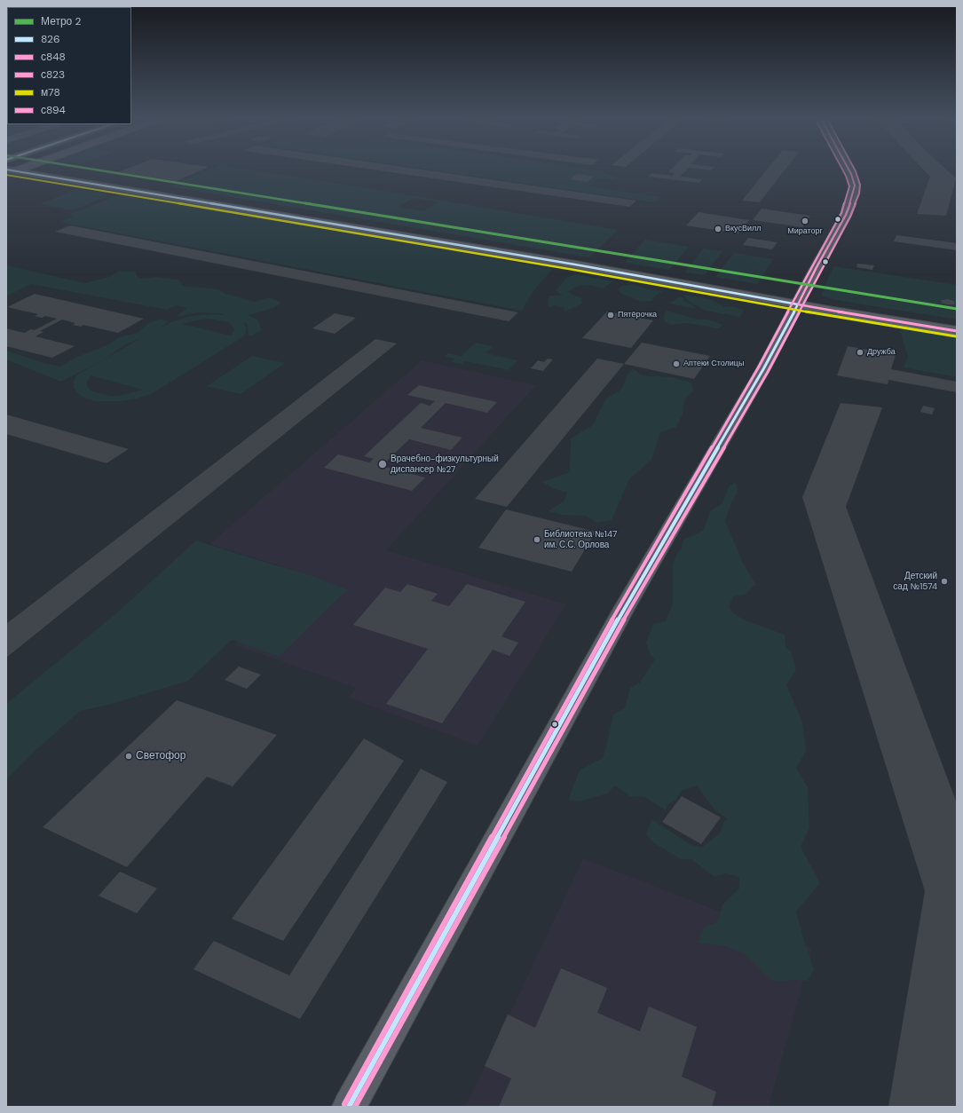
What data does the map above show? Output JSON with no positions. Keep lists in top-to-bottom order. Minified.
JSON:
{"places":["Мираторг","ВкусВилл","Пятёрочка","Дружба","Аптеки Столицы","Врачебно-физкультурный диспансер №27","Библиотека №147 им. С.С. Орлова","Детский сад №1574","Светофор"],"lines":["metro line 2","transit line 826","transit line с848","transit line с823","transit line с894","transit line м78"],"legend":["Метро 2","826","с848","с823","м78","с894"]}
